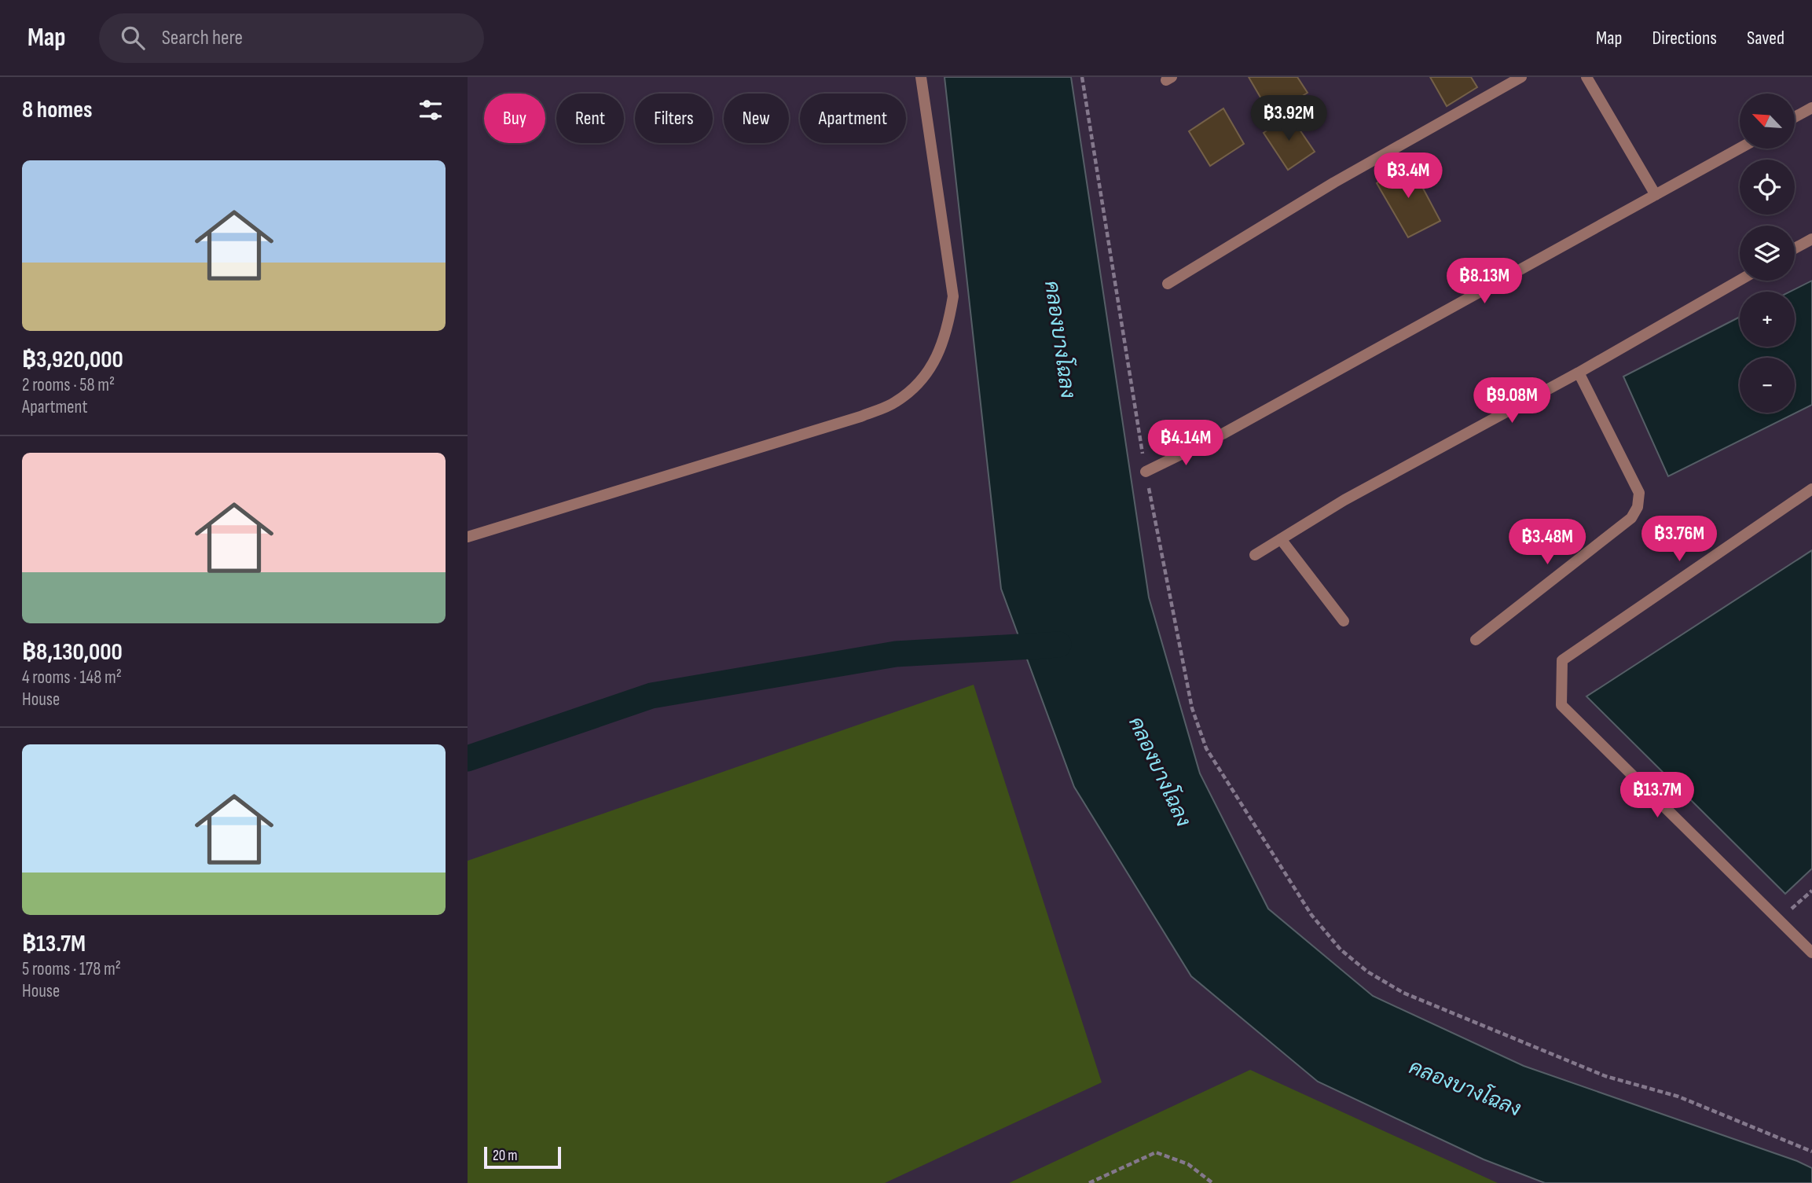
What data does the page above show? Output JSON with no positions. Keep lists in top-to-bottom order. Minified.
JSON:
{"water":["คลองบางโฉลง"],"scale_bar":"20 m","north":"top left","page":{"header":"Map","search":"Search here","nav":["Map","Directions","Saved"],"heading":"8 homes","map_buttons":["+","−"],"chip":["Buy","Rent","Filters","New","Apartment"],"price":["฿3.92M","฿3.4M","฿8.13M","฿9.08M","฿4.14M","฿3.76M","฿3.48M","฿13.7M"],"list":[{"name":"฿3,920,000","note":"2 rooms · 58 m² · Apartment"},{"name":"฿8,130,000","note":"4 rooms · 148 m² · House"},{"name":"฿13.7M","note":"5 rooms · 178 m² · House"}],"scale":"20 m"}}
